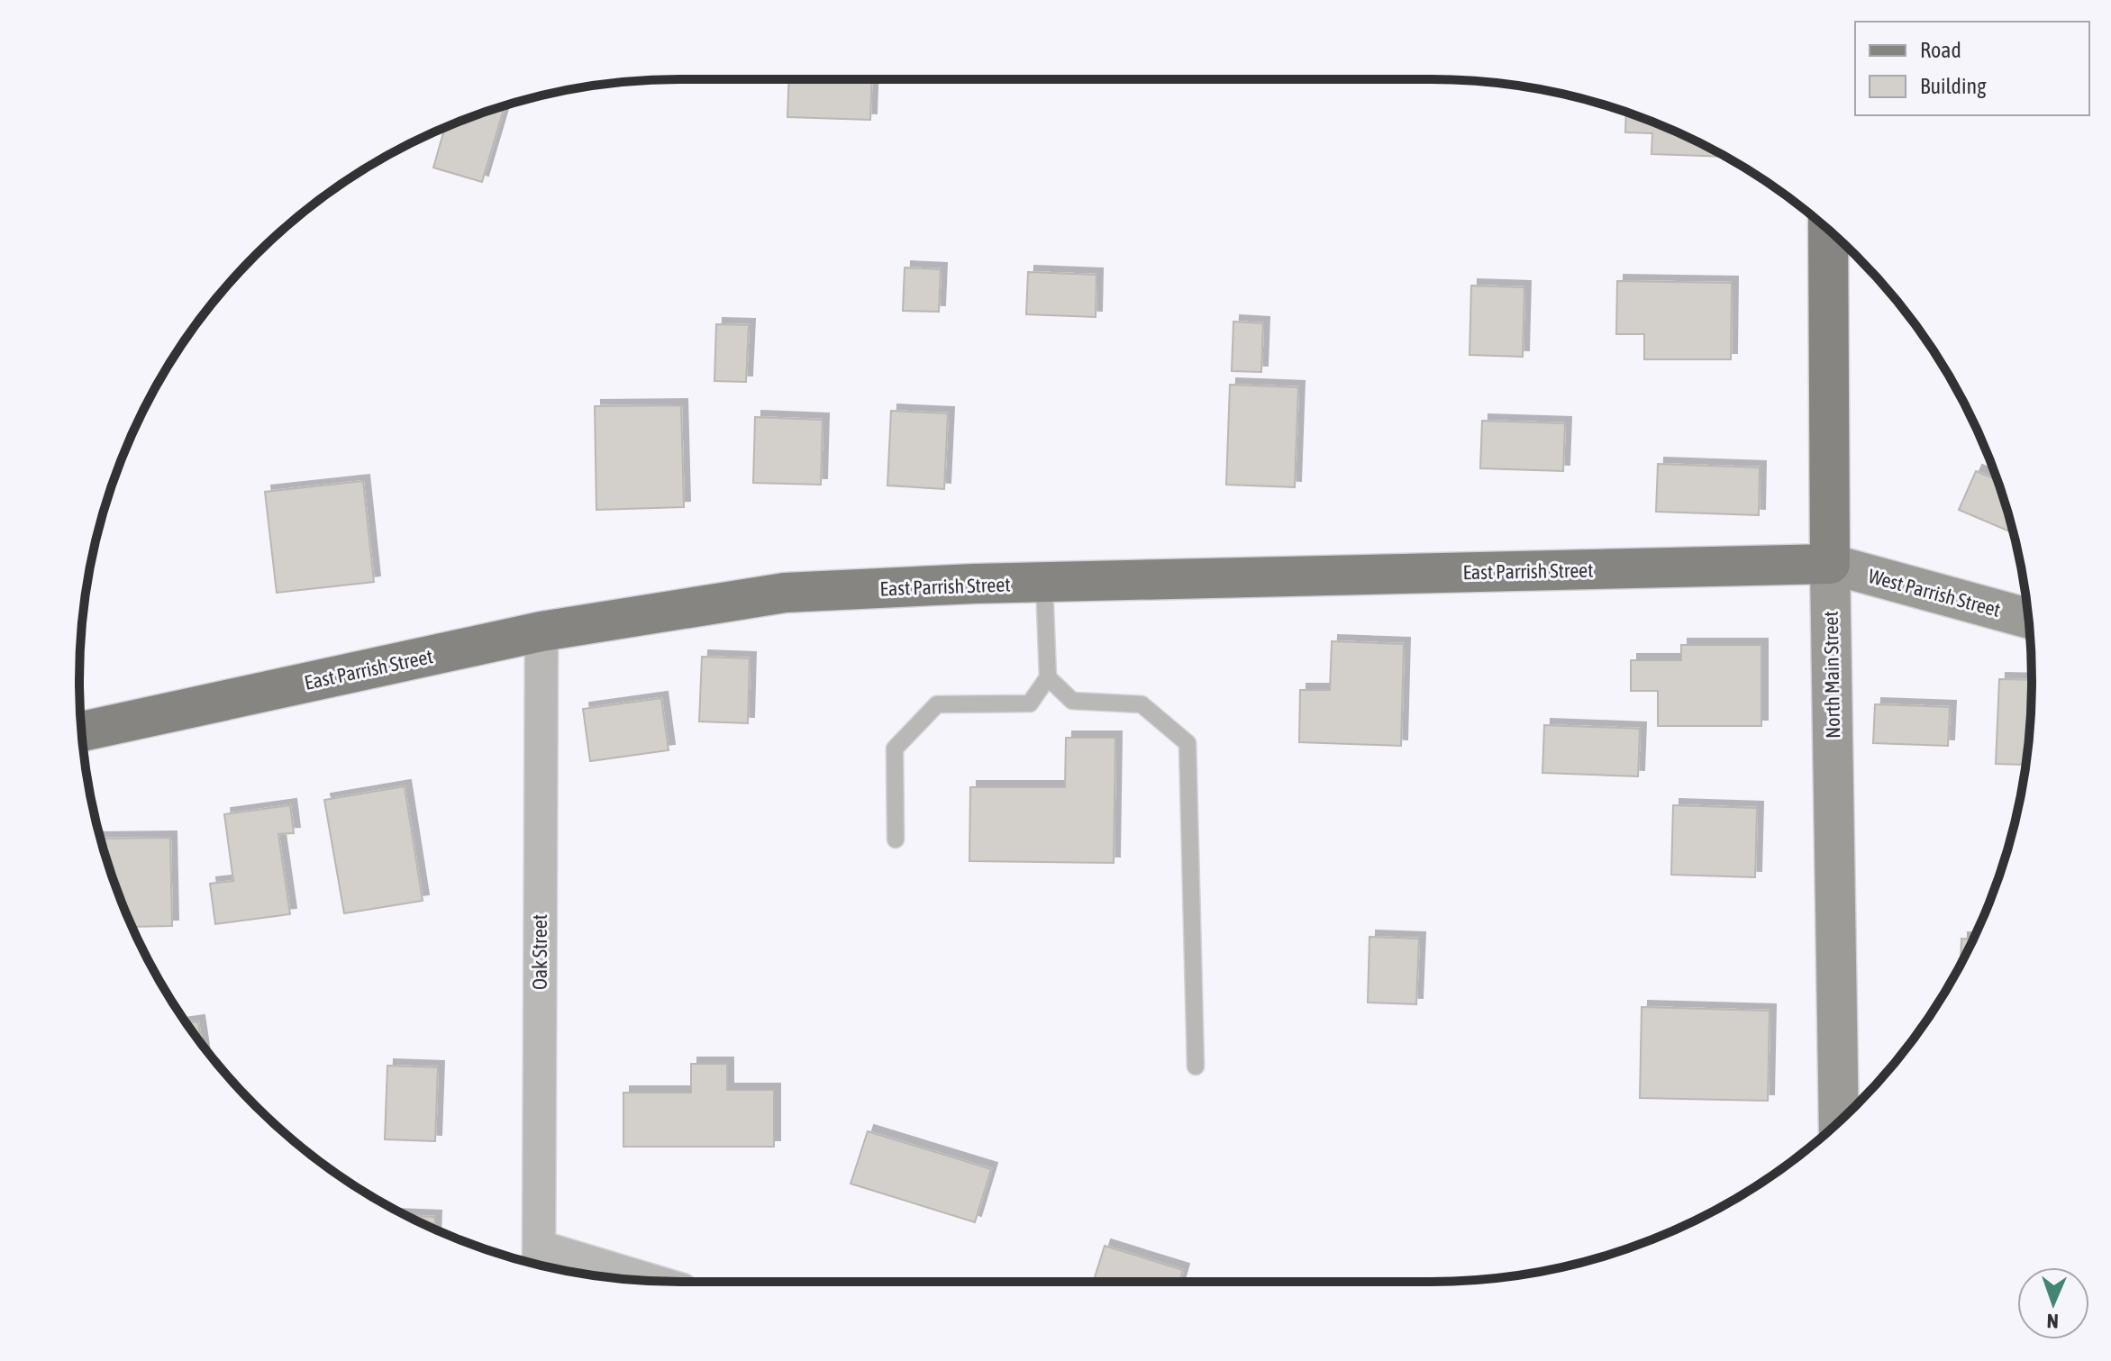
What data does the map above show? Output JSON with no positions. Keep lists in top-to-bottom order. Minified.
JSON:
{"streets":{"main road":["East Parrish Street","North Main Street"],"street":["West Parrish Street","Oak Street"]},"crossings":[["East Parrish Street","West Parrish Street"],["East Parrish Street","North Main Street"],["East Parrish Street","Oak Street"],["West Parrish Street","North Main Street"]],"legend":["Road","Building"],"north":"bottom"}
